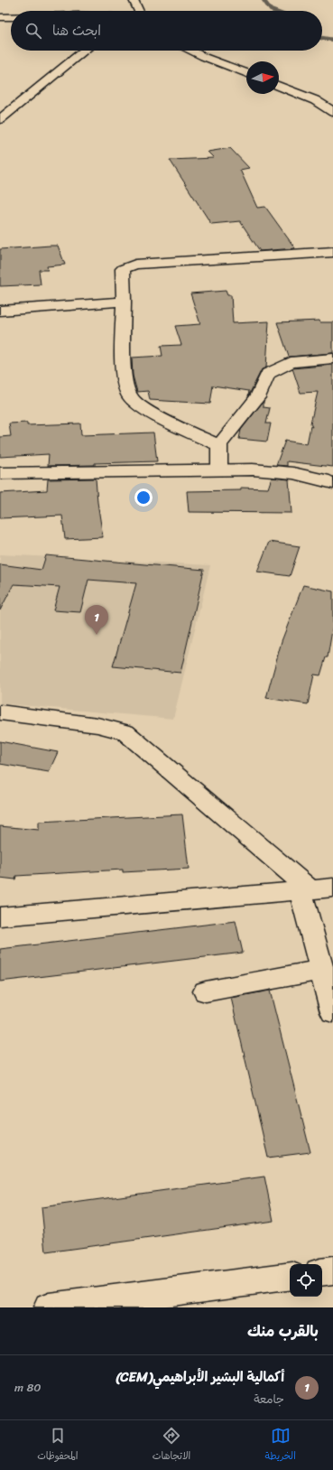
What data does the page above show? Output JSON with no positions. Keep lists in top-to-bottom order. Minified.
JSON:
{"north":"right","page":{"search":"ابحث هنا","pins":"1","heading":"بالقرب منك","list":[{"mark":"1","name":"أكمالية البشير الأبراهيمي(CEM)","note":"جامعة","value":"80 m"}],"nav":["الخريطة","الاتجاهات","المحفوظات"]}}
